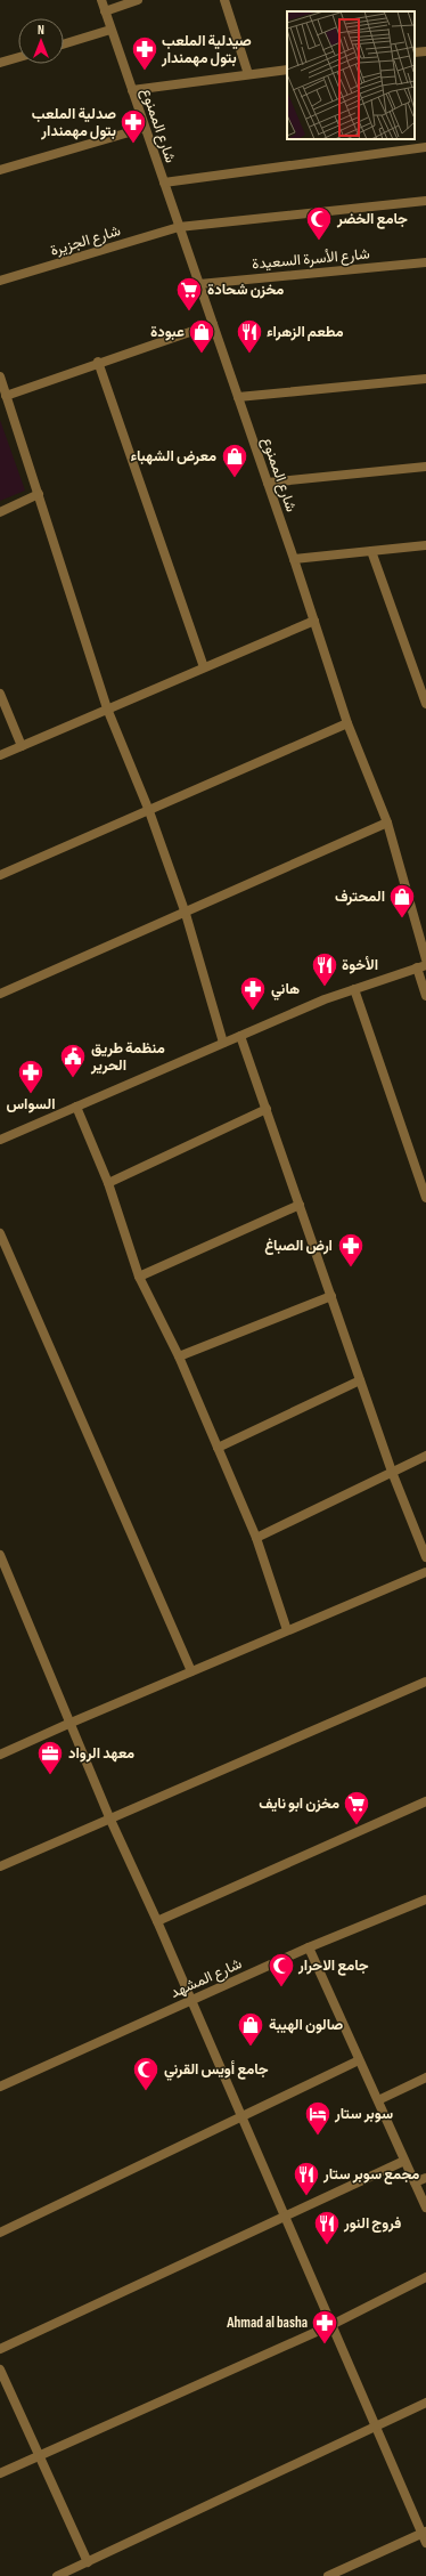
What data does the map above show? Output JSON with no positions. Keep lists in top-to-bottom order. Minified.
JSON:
{"streets":{"street":["شارع الممنوع","شارع الجزيرة","شارع الأسرة السعيدة","شارع المشهد"]},"crossings":[["شارع الممنوع","شارع الجزيرة"],["شارع الممنوع","شارع الأسرة السعيدة"]],"places":{"pharmacy":["صيدلية الملعب بتول مهمندار","صدلية الملعب بتول مهمندار","هاني","السواس","ارض الصباغ","Ahmad al basha"],"mosque":["جامع الخضر","جامع الاحرار","جامع أويس القرني"],"supermarket":["مخزن شحادة","مخزن ابو نايف"],"shop":["عبودة","معرض الشهباء","المحترف","صالون الهيبة"],"restaurant":["مطعم الزهراء","الأخوة","مجمع سوبر ستار","فروج النور"],"public building":["منظمة طريق الحرير"],"office":["معهد الرواد"],"hotel":["سوبر ستار"]},"north":"top"}
